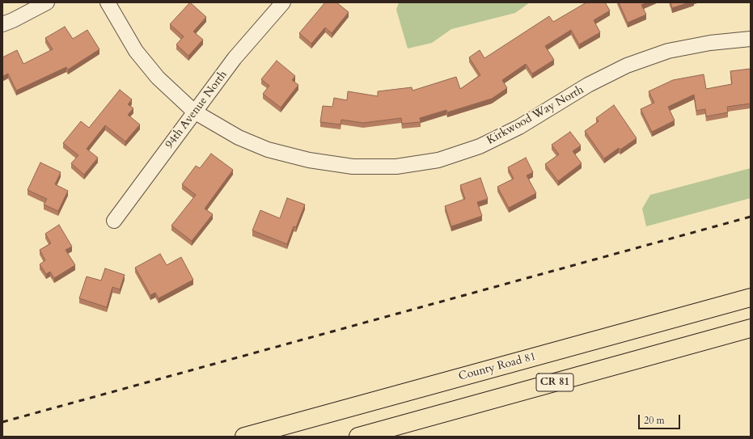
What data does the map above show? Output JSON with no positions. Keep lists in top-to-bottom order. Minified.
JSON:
{"streets":{"highway":["County Road 81","CR 81"],"street":["94th Avenue North","Kirkwood Way North"]},"crossings":[["94th Avenue North","Kirkwood Way North"]],"scale_bar":"20 m"}
